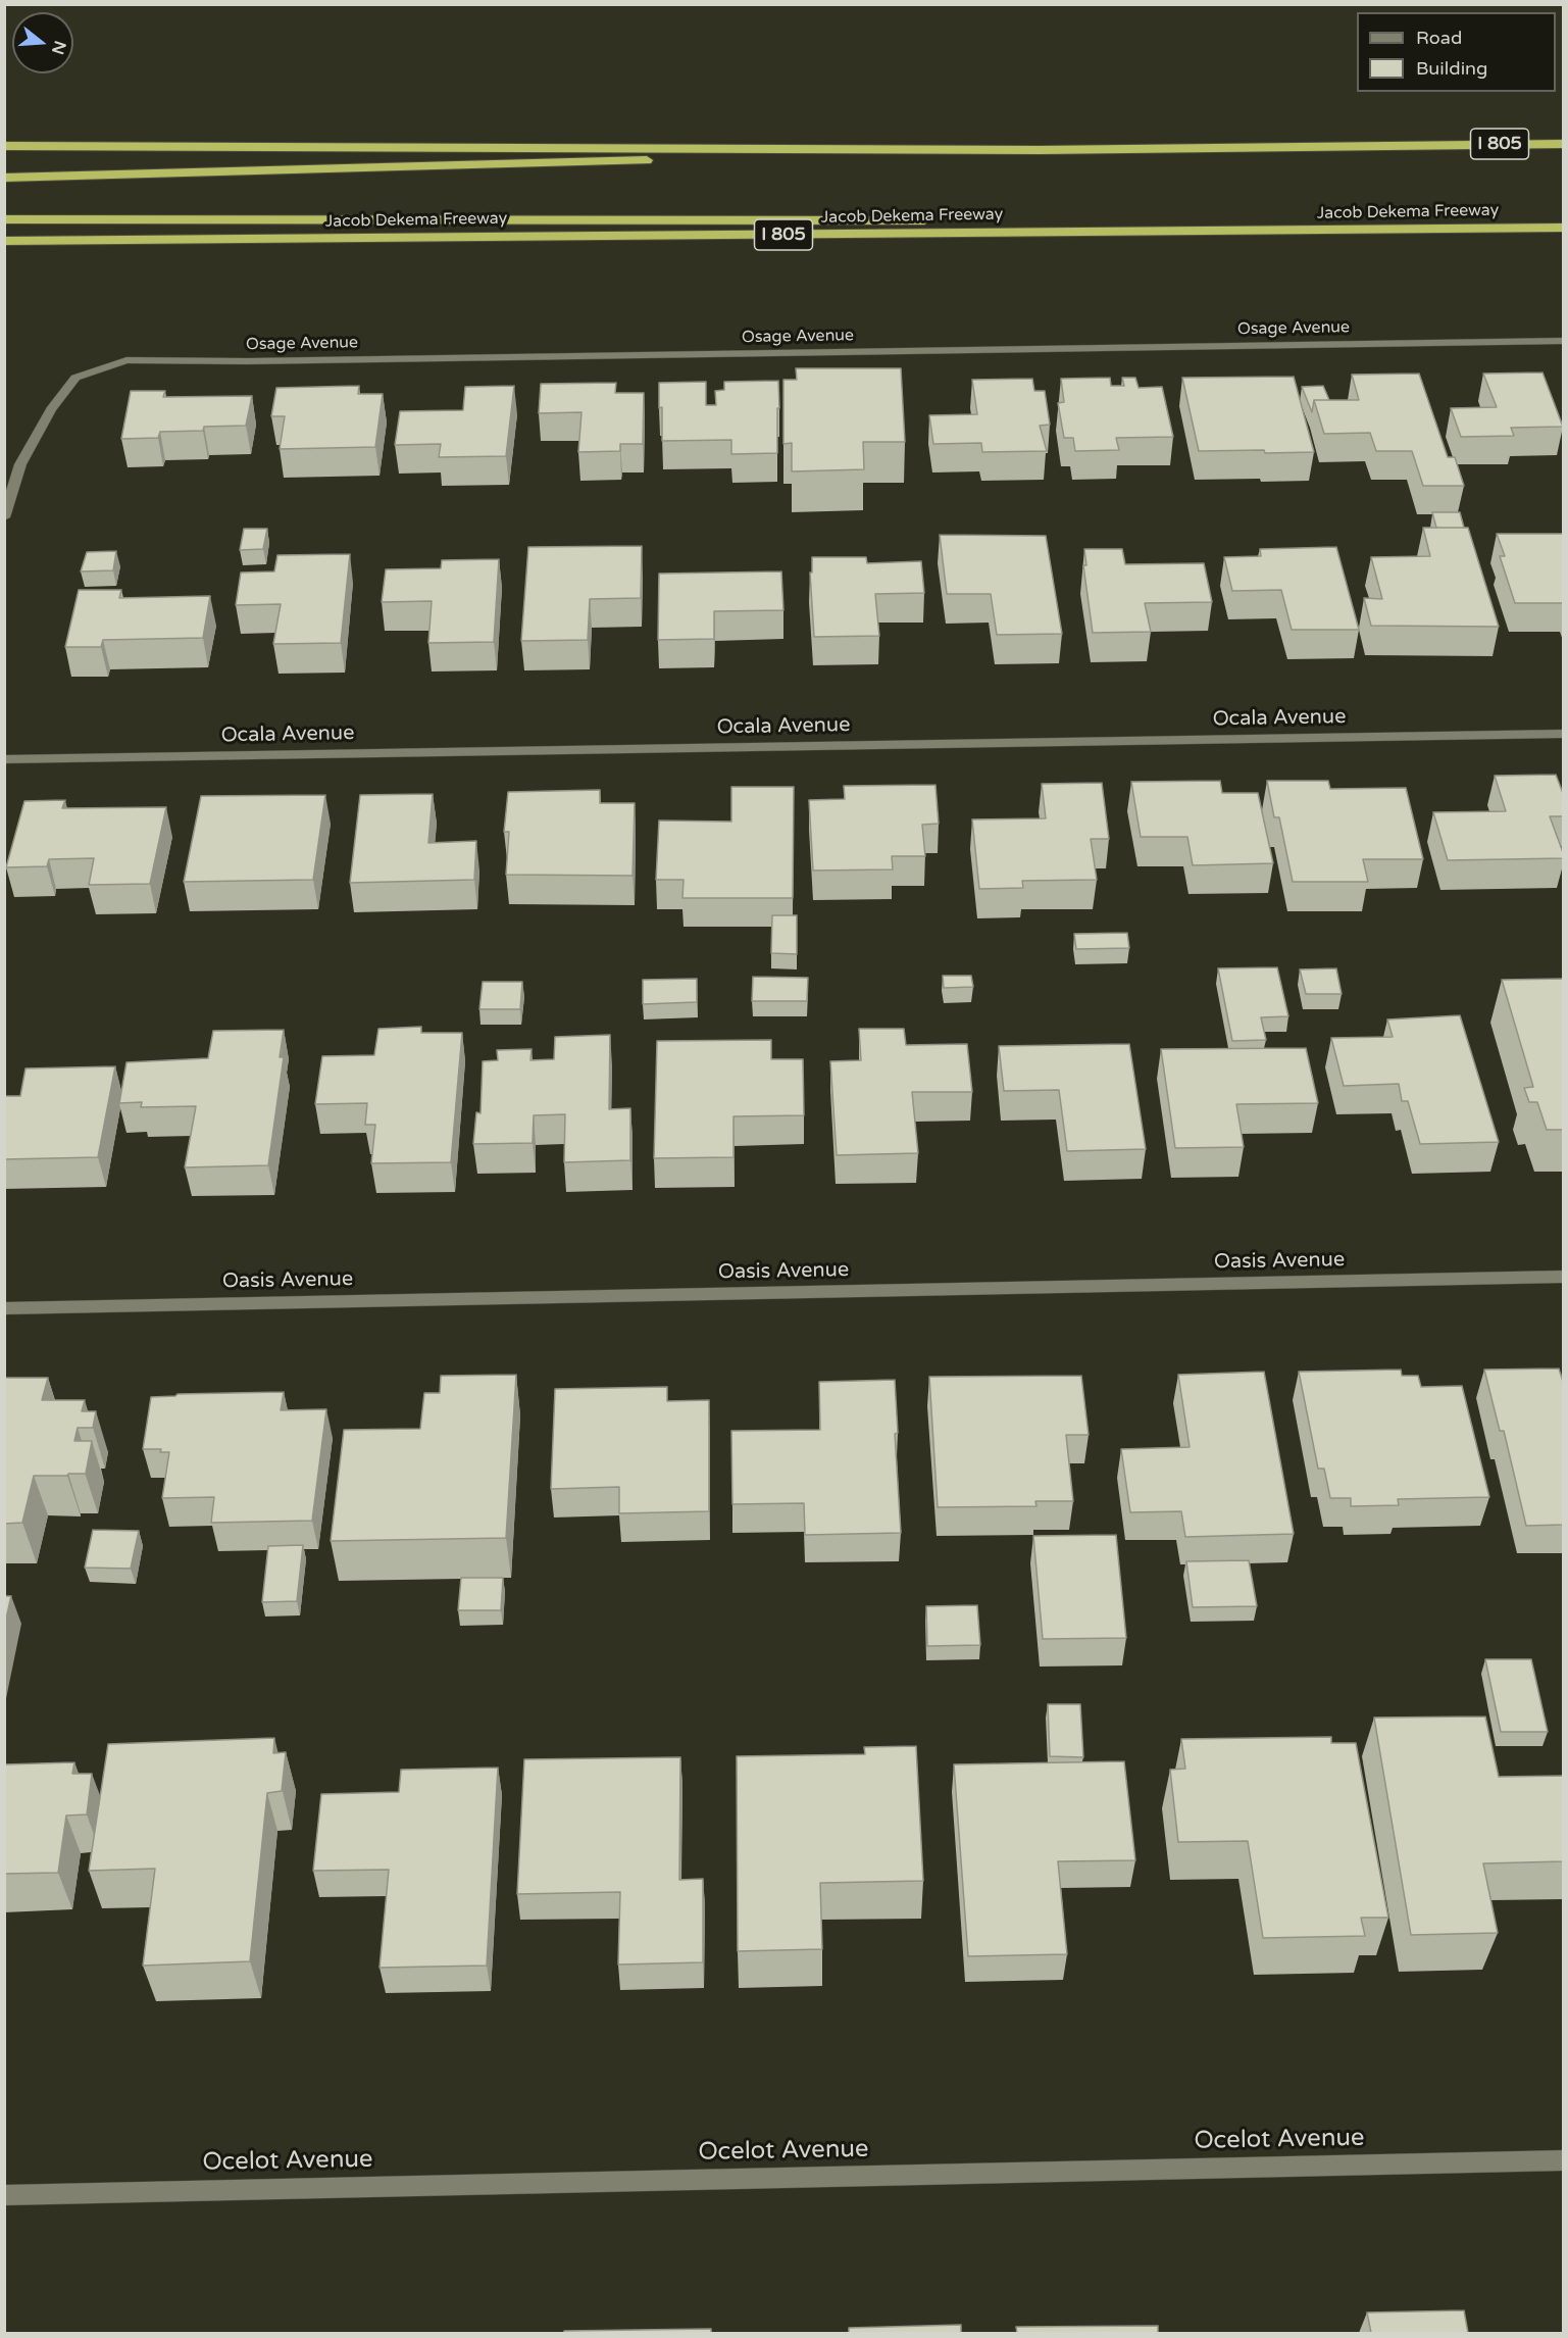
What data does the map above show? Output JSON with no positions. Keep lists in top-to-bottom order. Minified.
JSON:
{"streets":{"highway":["I 805","Jacob Dekema Freeway"],"street":["Osage Avenue","Ocala Avenue","Oasis Avenue","Ocelot Avenue"]},"legend":["Road","Building"],"north":"right"}
